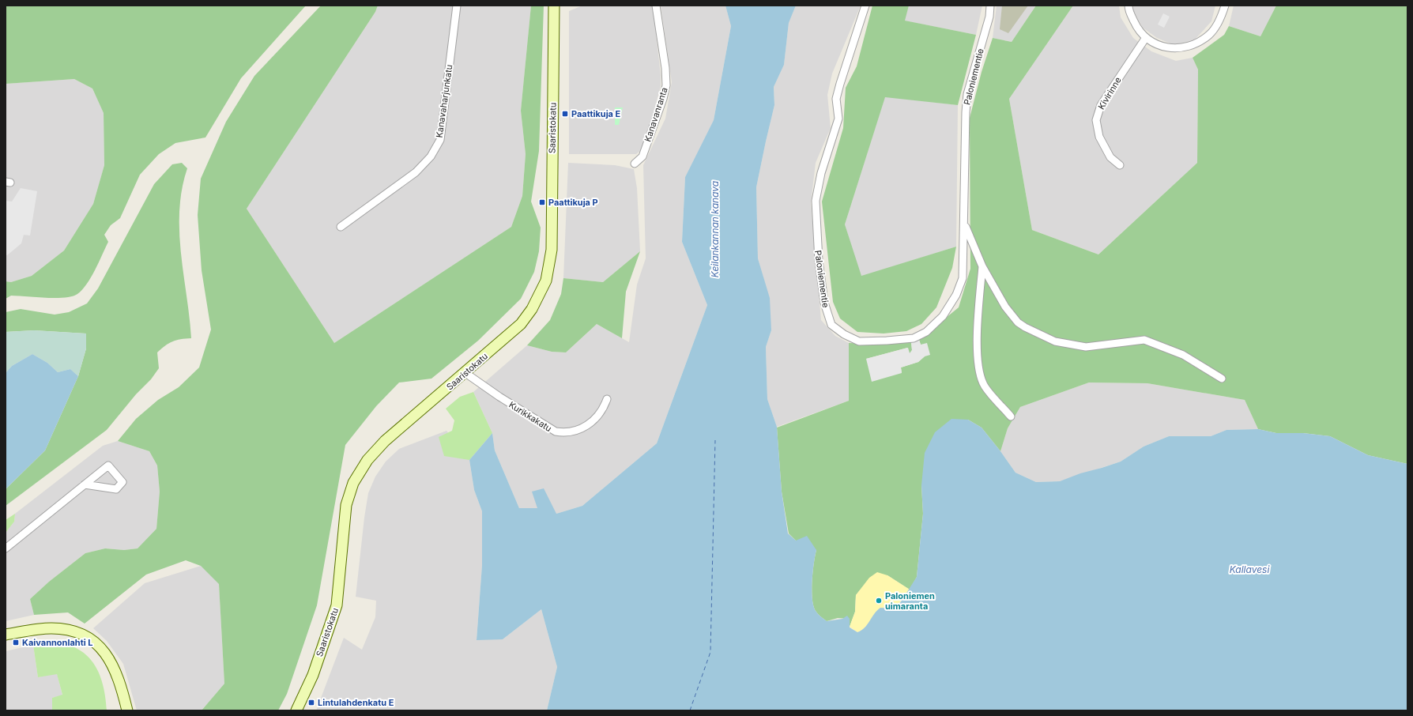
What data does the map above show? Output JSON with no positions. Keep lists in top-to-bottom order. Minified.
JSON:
{"streets":{"main road":["Saaristokatu"],"street":["Paloniementie","Kivirinne","Kanavaharjunkatu","Kanavanranta","Kurikkakatu"]},"crossings":[["Saaristokatu","Kurikkakatu"]],"water":["Keilankannan kanava","Kallavesi"],"places":{"transit":["Paattikuja E","Paattikuja P","Kaivannonlahti L","Lintulahdenkatu E"],"other":["Paloniemen uimaranta"]}}
